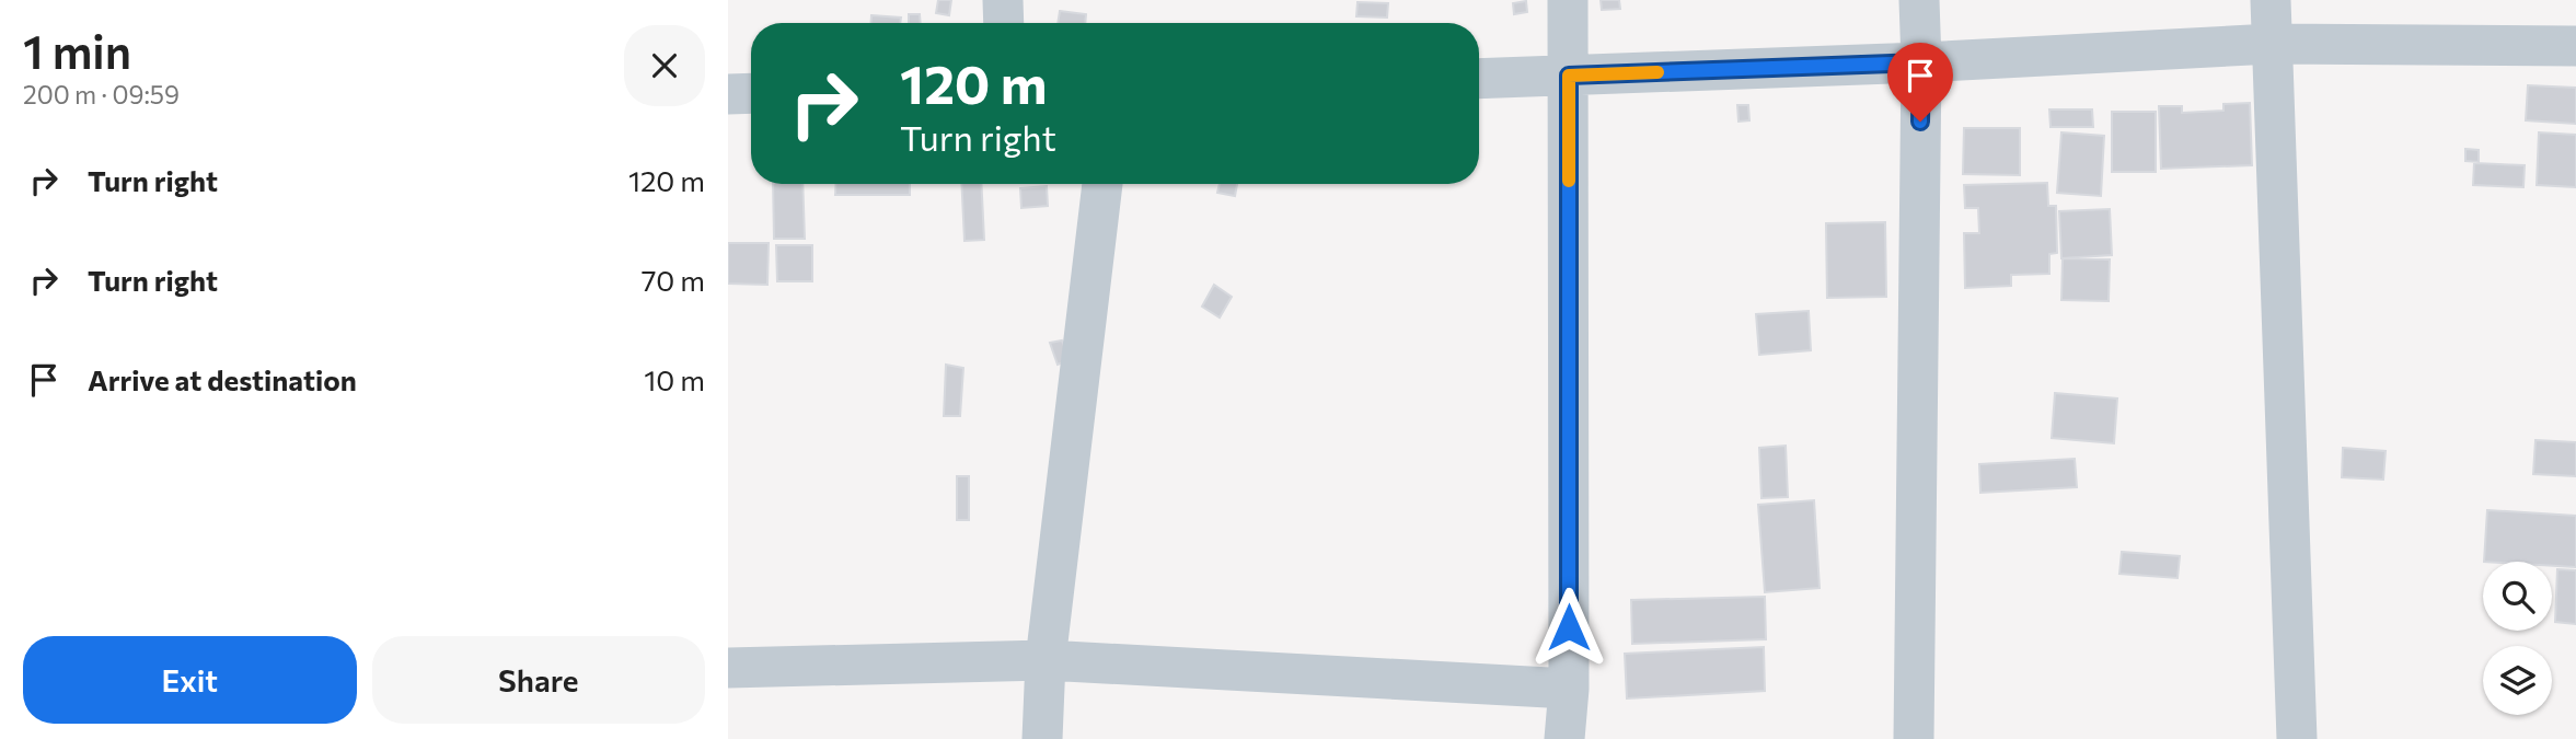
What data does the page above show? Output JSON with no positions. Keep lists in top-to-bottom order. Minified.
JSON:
{"page":{"heading":["1 min","200 m · 09:59"],"turn":["120 m","Turn right"],"list":[{"name":"Turn right","value":"120 m"},{"name":"Turn right","value":"70 m"},{"name":"Arrive at destination","value":"10 m"}],"buttons":["Exit","Share"]}}
